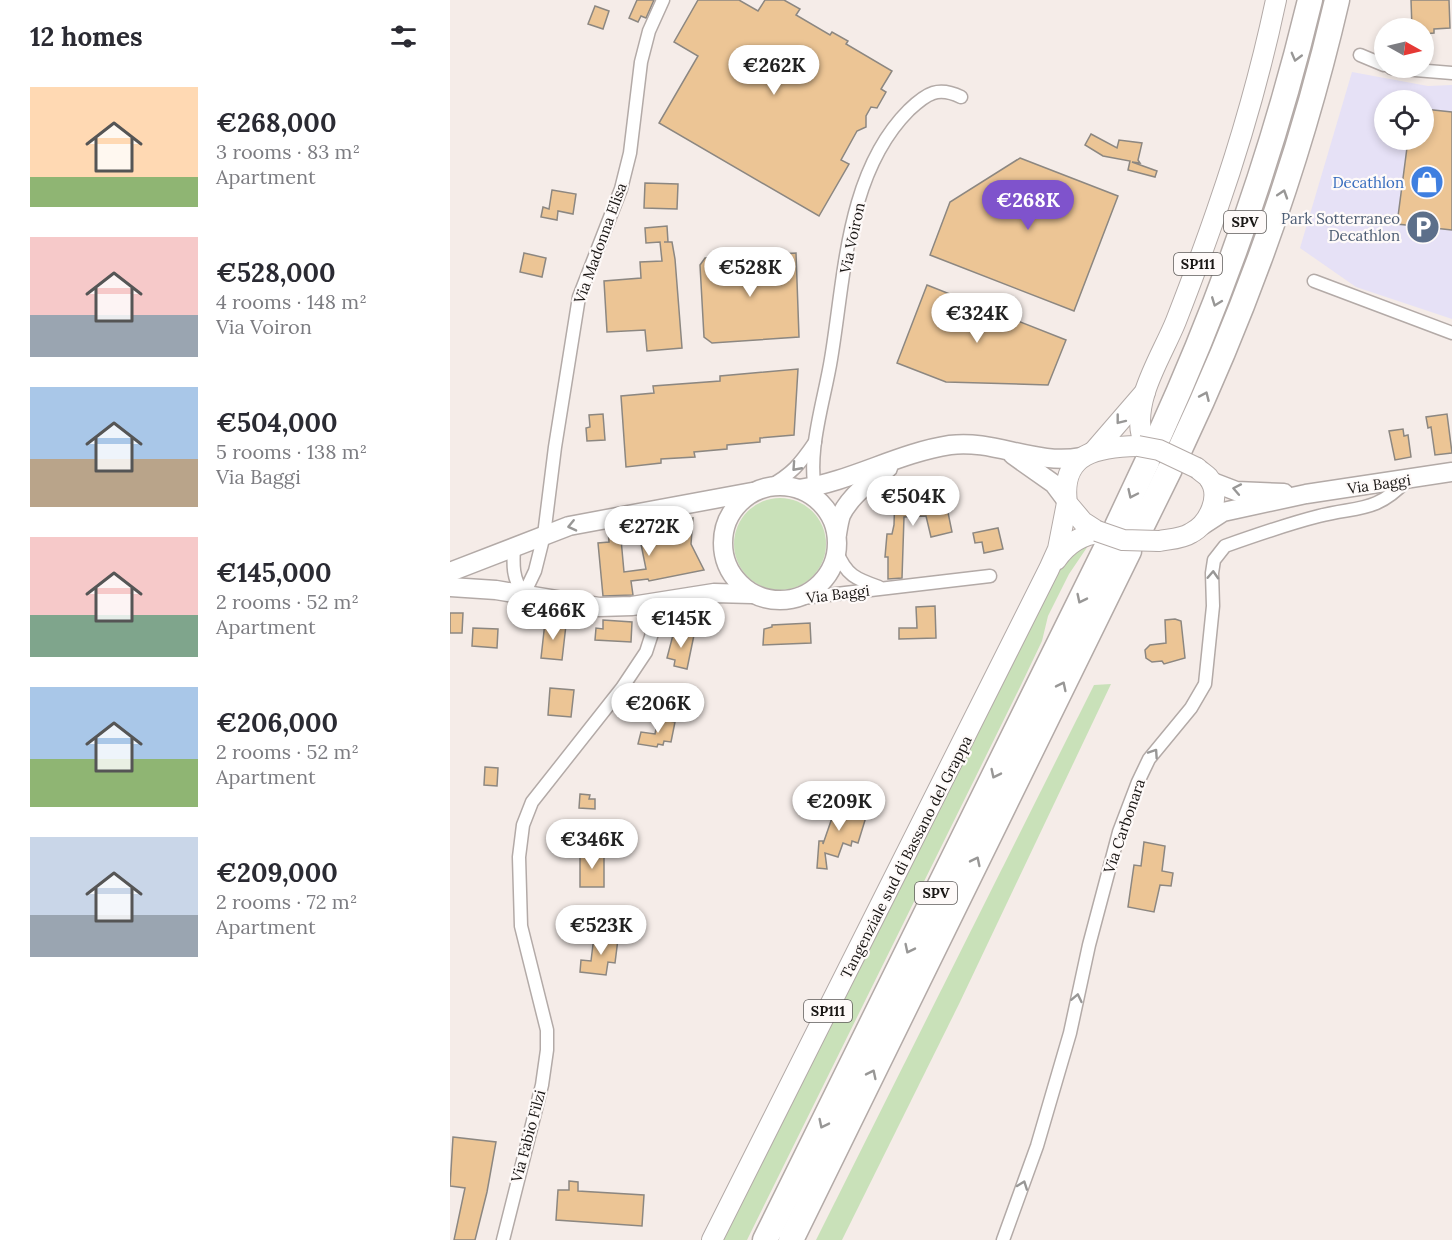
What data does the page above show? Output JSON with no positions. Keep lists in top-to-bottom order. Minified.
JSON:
{"streets":{"highway":["SPV"],"main road":["SP111","Via Baggi","Tangenziale sud di Bassano del Grappa"],"street":["Via Voiron","Via Madonna Elisa","Via Carbonara","Via Fabio Filzi"]},"crossings":[["SPV","Tangenziale sud di Bassano del Grappa"],["Via Voiron","Via Baggi"],["Via Madonna Elisa","Via Baggi"],["Via Baggi","Via Carbonara"],["Via Baggi","Tangenziale sud di Bassano del Grappa"],["Via Baggi","Via Fabio Filzi"]],"one_way":["Via Carbonara"],"places":{"shop":["Decathlon"],"parking":["Park Sotterraneo Decathlon"]},"north":"right","page":{"heading":"12 homes","price":["€262K","€268K","€528K","€324K","€504K","€272K","€466K","€145K","€206K","€209K","€346K","€523K"],"list":[{"name":"€268,000","note":"3 rooms · 83 m² · Apartment"},{"name":"€528,000","note":"4 rooms · 148 m² · Via Voiron"},{"name":"€504,000","note":"5 rooms · 138 m² · Via Baggi"},{"name":"€145,000","note":"2 rooms · 52 m² · Apartment"},{"name":"€206,000","note":"2 rooms · 52 m² · Apartment"},{"name":"€209,000","note":"2 rooms · 72 m² · Apartment"}]}}
